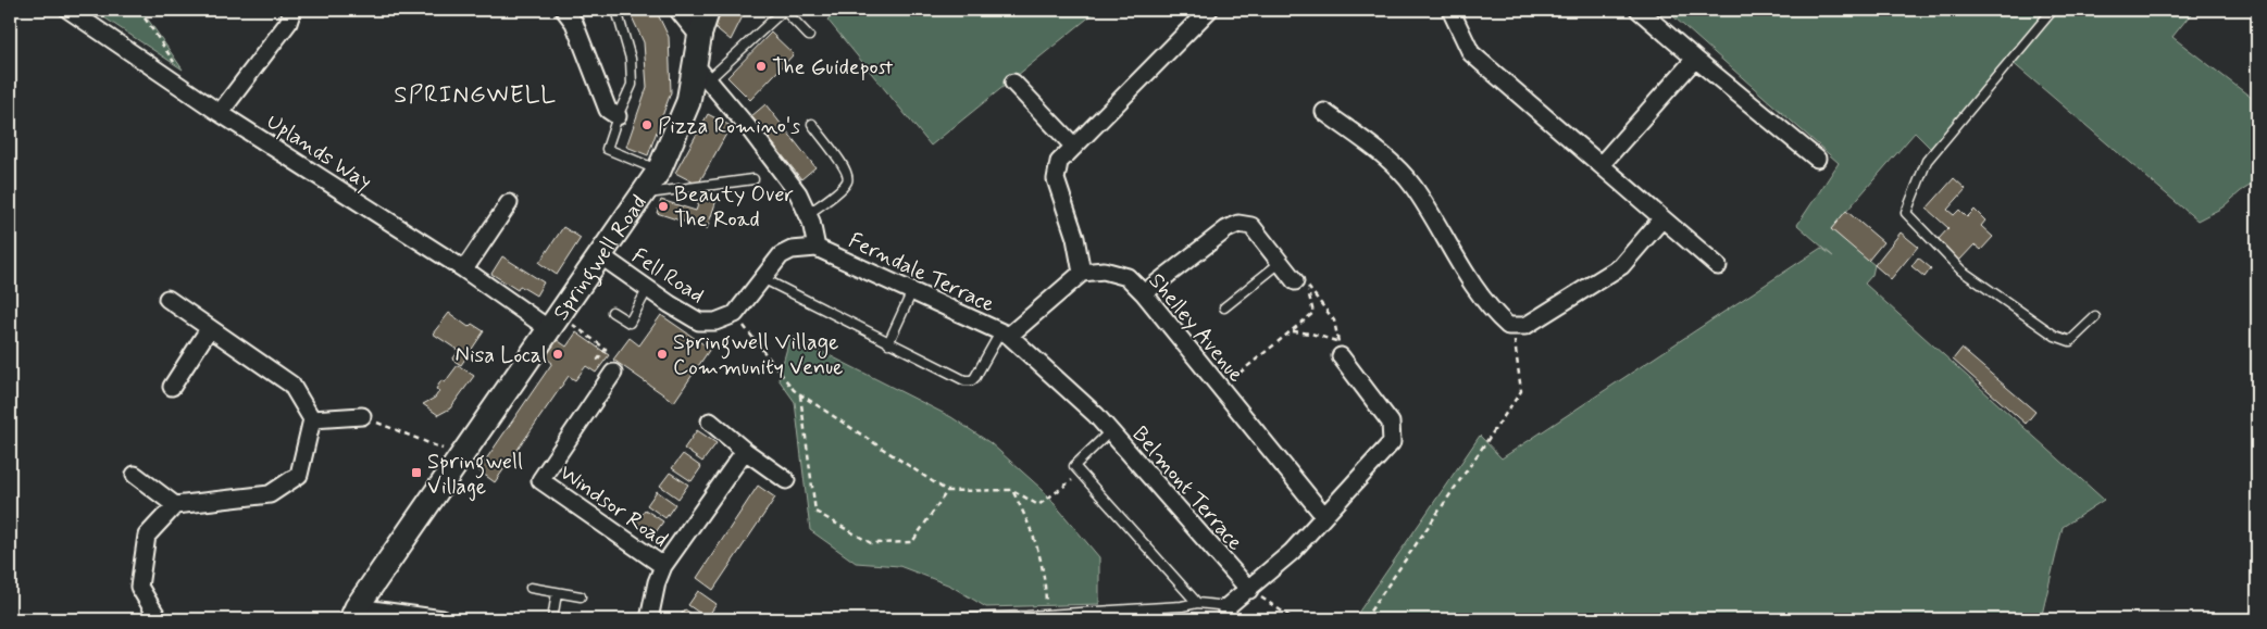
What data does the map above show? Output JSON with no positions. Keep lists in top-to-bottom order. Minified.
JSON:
{"streets":{"main road":["Springwell Road"],"street":["Uplands Way","Ferndale Terrace","Fell Road","Shelley Avenue","Belmont Terrace","Windsor Road"]},"crossings":[["Uplands Way","Springwell Road"],["Springwell Road","Fell Road"],["Ferndale Terrace","Belmont Terrace"]],"districts":["SPRINGWELL"],"places":{"other":["The Guidepost","Pizza Romino's","Beauty Over The Road","Nisa Local","Springwell Village Community Venue"],"transit":["Springwell Village"]}}
